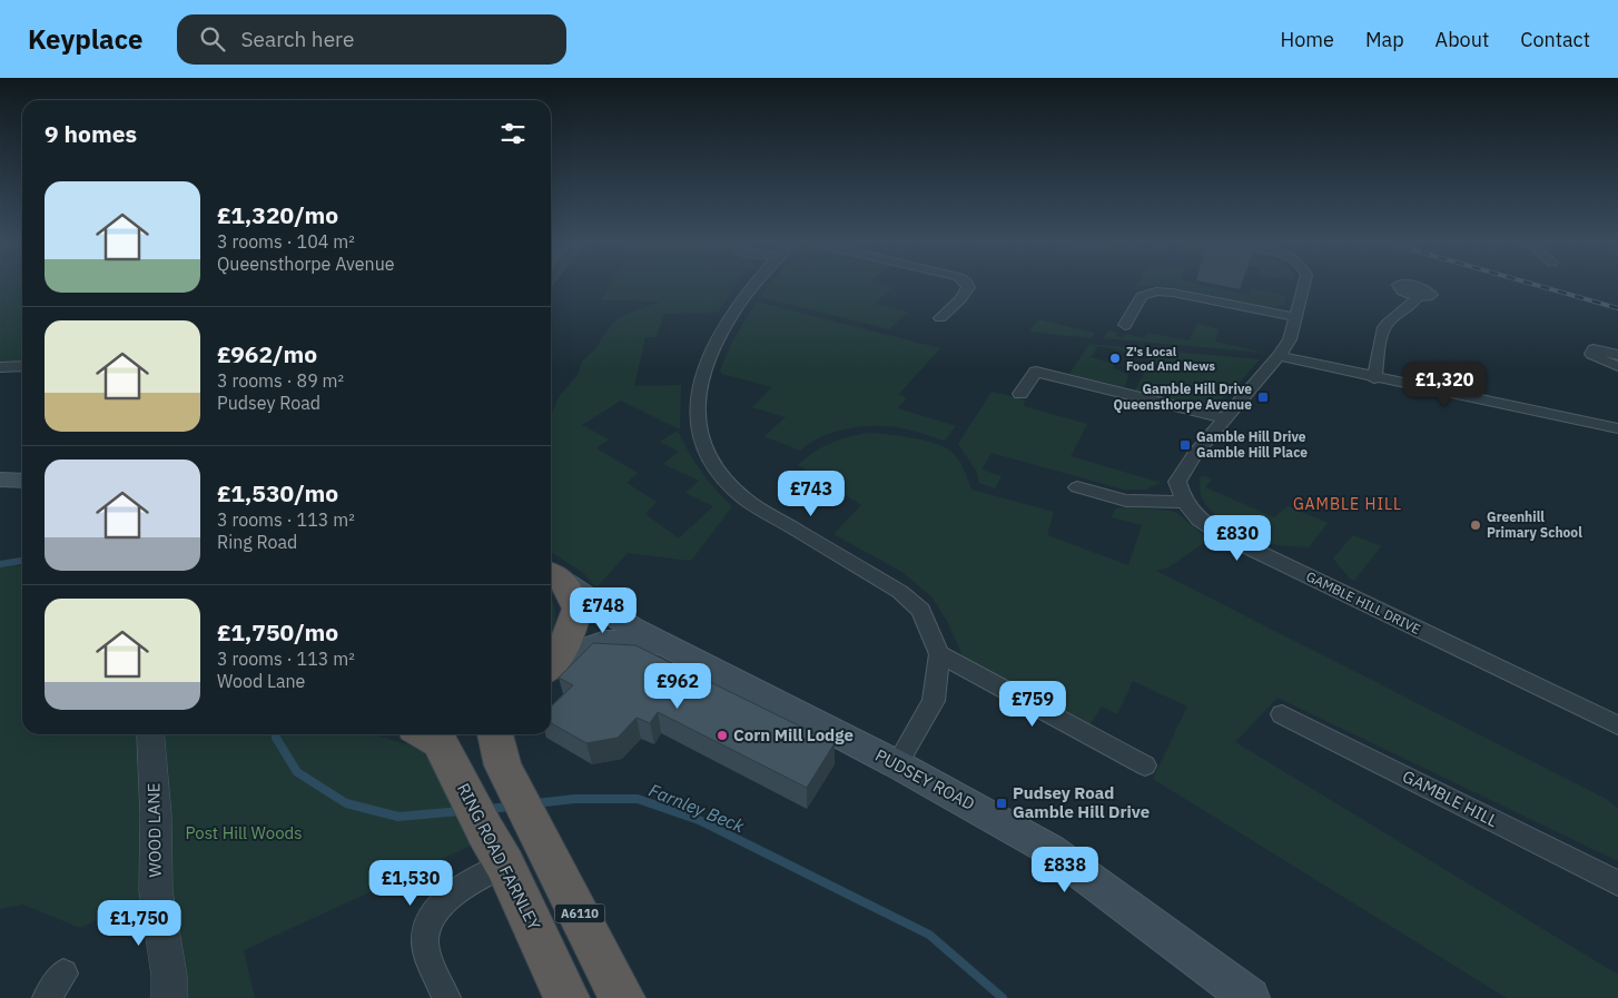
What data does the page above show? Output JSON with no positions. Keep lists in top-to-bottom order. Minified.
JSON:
{"streets":{"highway":["RING ROAD FARNLEY","A6110"],"main road":["PUDSEY ROAD"],"street":["GAMBLE HILL DRIVE","GAMBLE HILL","WOOD LANE"]},"districts":["GAMBLE HILL"],"water":["Farnley Beck"],"parks":["Post Hill Woods"],"places":{"other":["Z's Local Food And News","Greenhill Primary School","Corn Mill Lodge"],"transit":["Gamble Hill Drive Queensthorpe Avenue","Gamble Hill Drive Gamble Hill Place","Pudsey Road Gamble Hill Drive"]},"page":{"header":"Keyplace","search":"Search here","nav":["Home","Map","About","Contact"],"heading":"9 homes","list":[{"name":"£1,320/mo","note":"3 rooms · 104 m² · Queensthorpe Avenue"},{"name":"£962/mo","note":"3 rooms · 89 m² · Pudsey Road"},{"name":"£1,530/mo","note":"3 rooms · 113 m² · Ring Road"},{"name":"£1,750/mo","note":"3 rooms · 113 m² · Wood Lane"}],"price":["£1,320","£743","£830","£748","£962","£759","£838","£1,530","£1,750"]}}
